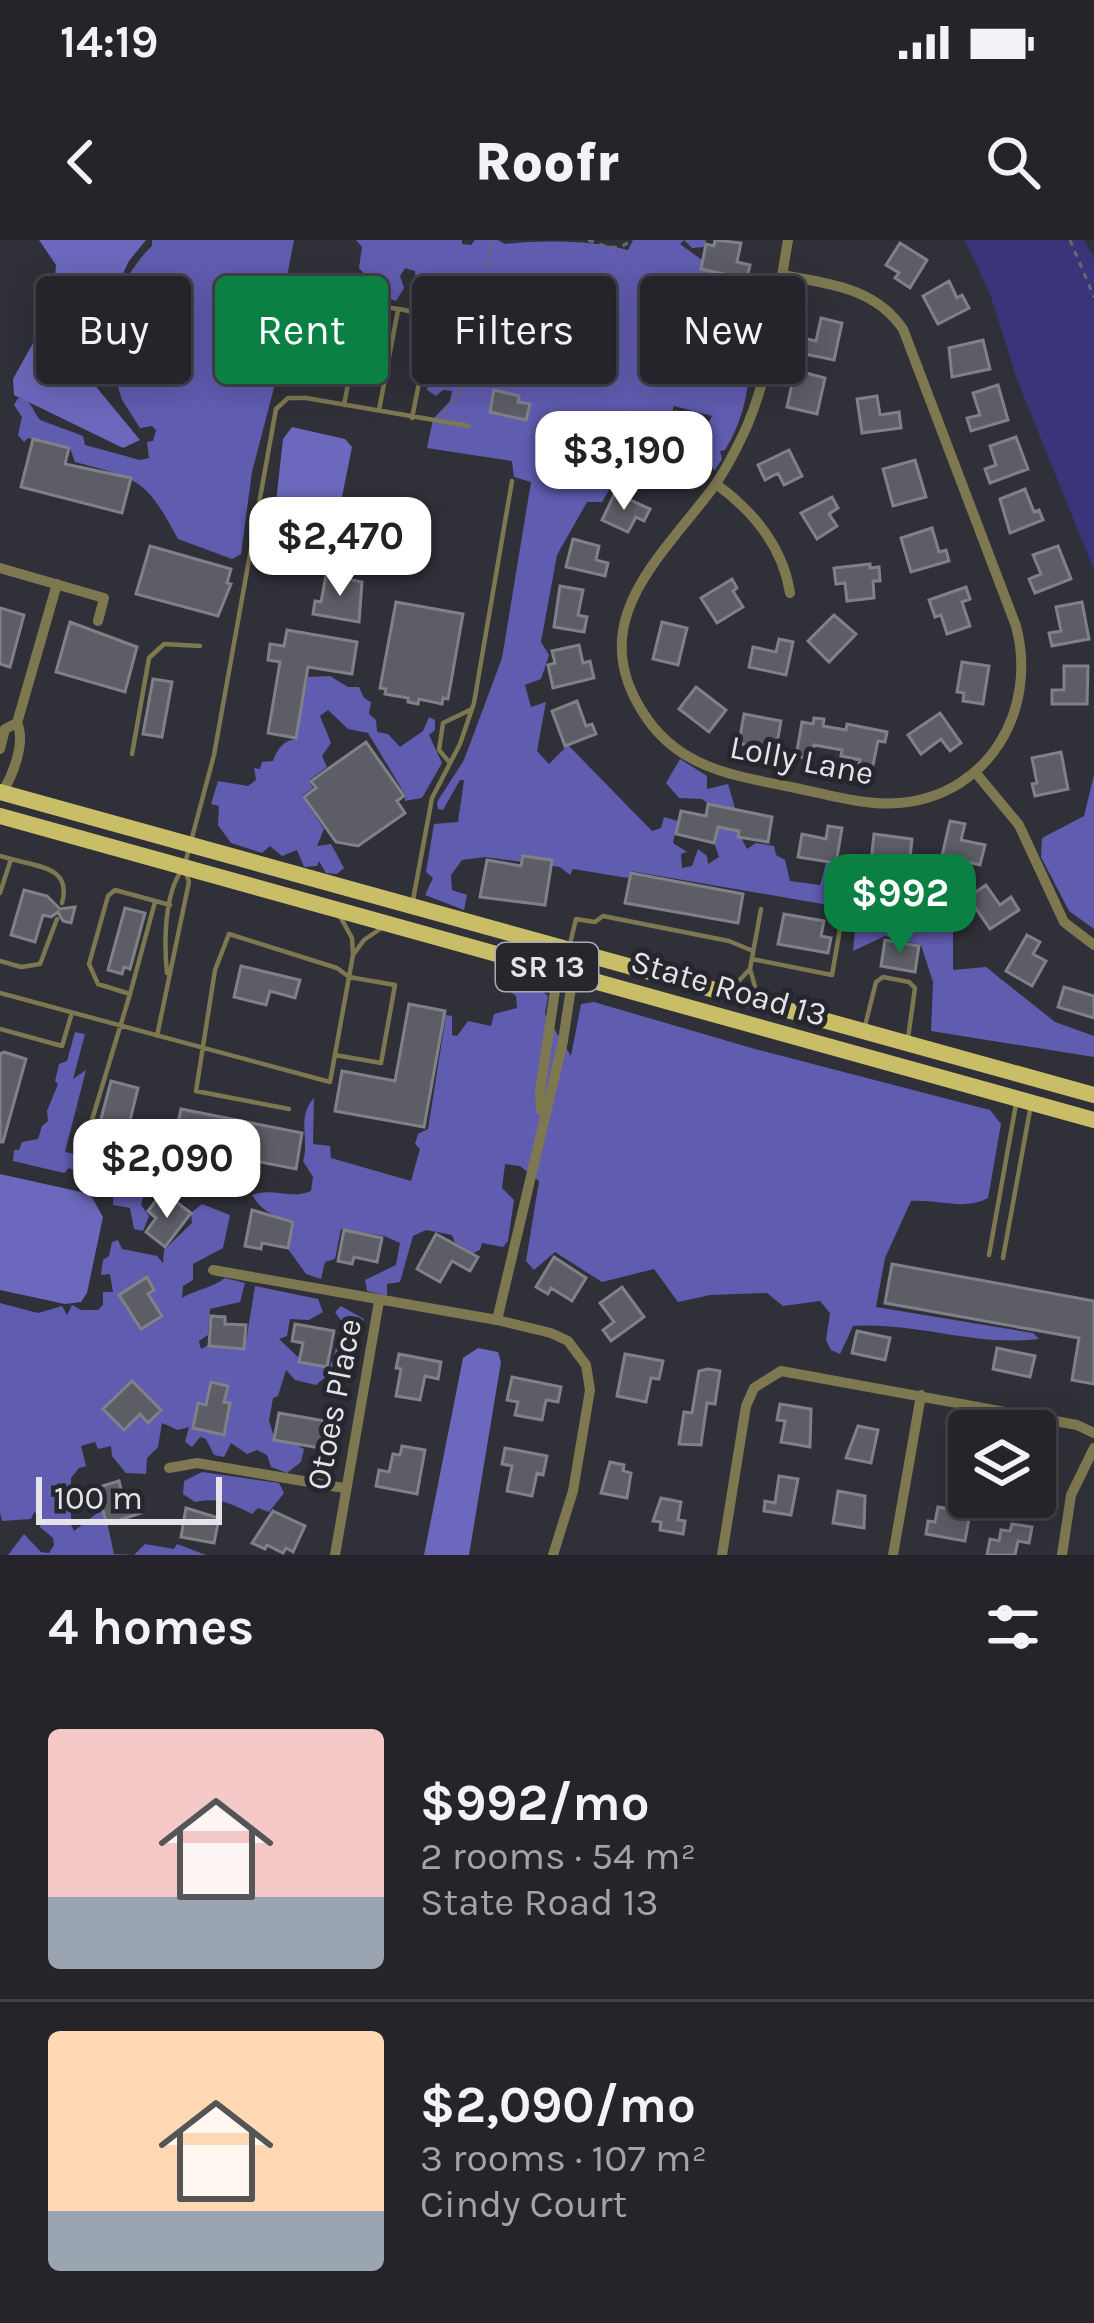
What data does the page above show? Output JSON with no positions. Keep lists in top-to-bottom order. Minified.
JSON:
{"streets":{"main road":["SR 13","State Road 13"],"street":["Lolly Lane","Otoes Place"]},"scale_bar":"100 m","page":{"status":"14:19","header":"Roofr","chip":["Buy","Rent","Filters","New"],"price":["$3,190","$2,470","$992","$2,090"],"scale":"100 m","heading":"4 homes","list":[{"name":"$992/mo","note":"2 rooms · 54 m² · State Road 13"},{"name":"$2,090/mo","note":"3 rooms · 107 m² · Cindy Court"}]}}
